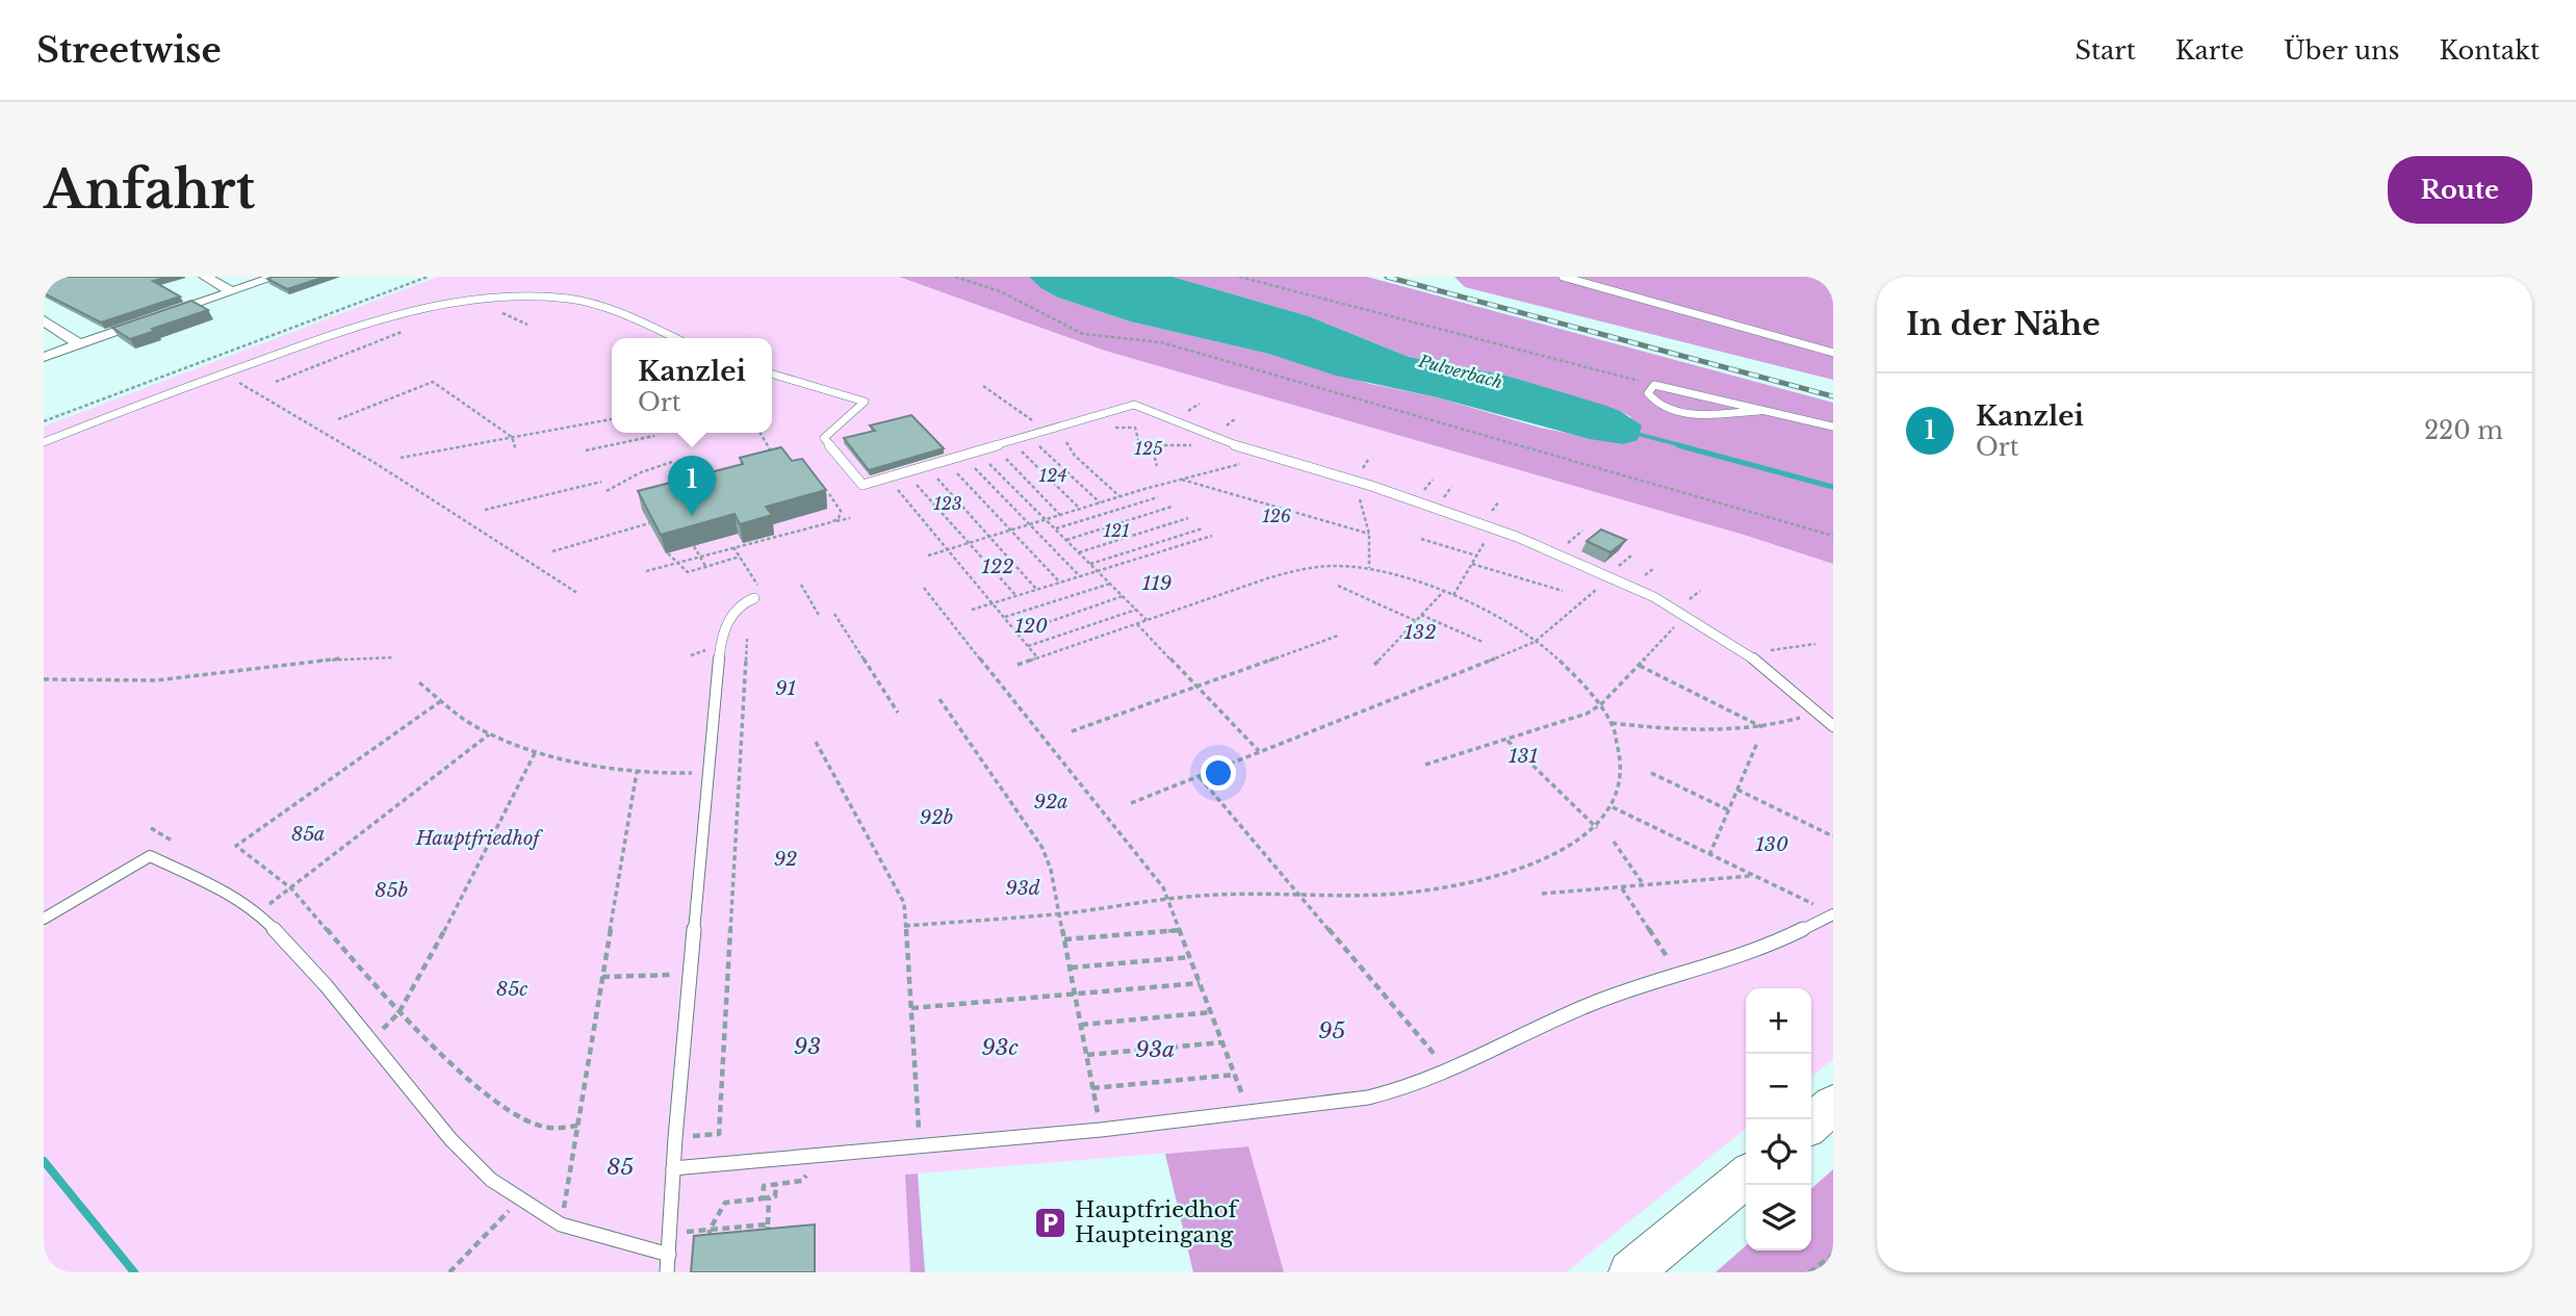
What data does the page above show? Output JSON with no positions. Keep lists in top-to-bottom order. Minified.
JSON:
{"water":["Pulverbach"],"parks":["125","124","123","126","121","122","119","120","132","91","131","92a","92b","85a","Hauptfriedhof","130","92","93d","85b","85c","95","93","93c","93a","85"],"places":{"parking":["Hauptfriedhof Haupteingang"]},"page":{"header":"Streetwise","nav":["Start","Karte","Über uns","Kontakt"],"buttons":"Route","title":"Anfahrt","heading":"In der Nähe","popup":["Kanzlei","Ort"],"list":[{"mark":"1","name":"Kanzlei","note":"Ort","value":"220 m"}],"pins":"1","map_buttons":["+","−"]}}
